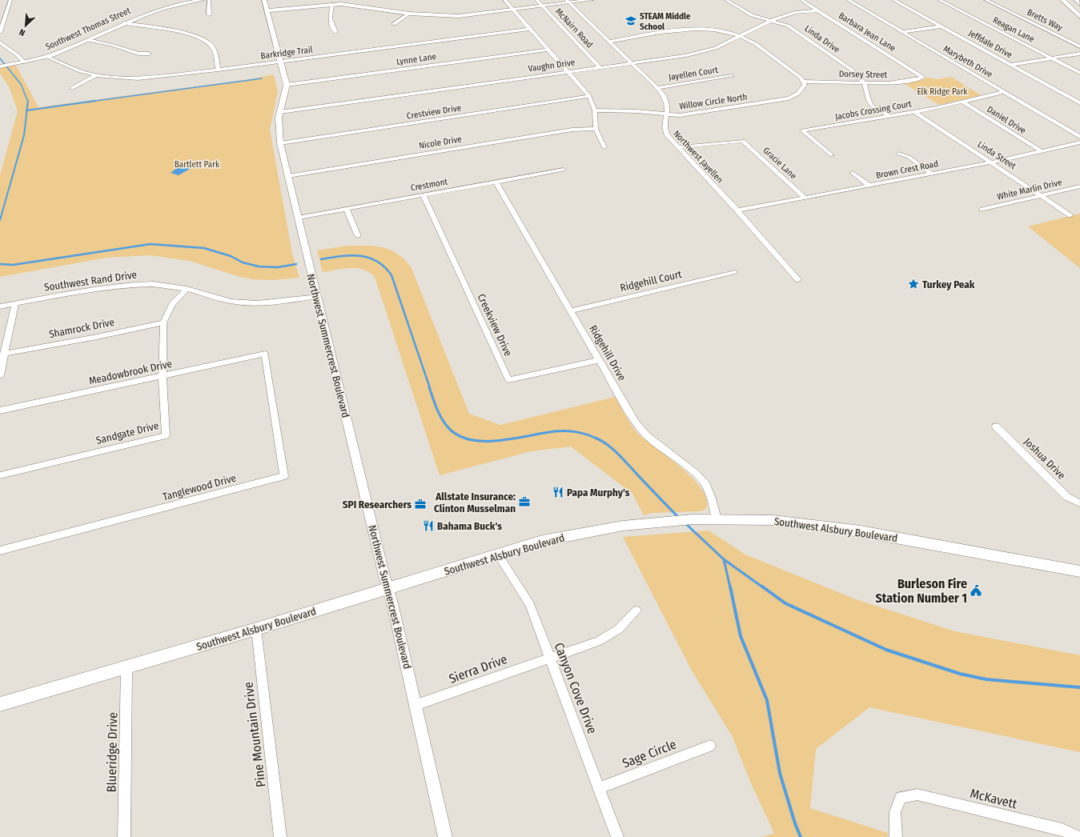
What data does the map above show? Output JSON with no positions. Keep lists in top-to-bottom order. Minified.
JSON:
{"streets":{"main road":["Southwest Alsbury Boulevard"],"street":["Bretts Way","McNairn Road","Southwest Thomas Street","Reagan Lane","Barbara Jean Lane","Linda Drive","Jeffdale Drive","Barkridge Trail","Lynne Lane","Marybeth Drive","Vaughn Drive","Jayellen Court","Dorsey Street","Willow Circle North","Jacobs Crossing Court","Crestview Drive","Daniel Drive","Nicole Drive","Linda Street","Northwest Jayellen","Gracie Lane","Brown Crest Road","Crestmont","White Marlin Drive","Southwest Rand Drive","Ridgehill Court","Creekview Drive","Shamrock Drive","Northwest Summercrest Boulevard","Ridgehill Drive","Meadowbrook Drive","Sandgate Drive","Joshua Drive","Tanglewood Drive","Sierra Drive","Canyon Cove Drive","Pine Mountain Drive","Blueridge Drive","Sage Circle","McKavett"]},"crossings":[["McNairn Road","Vaughn Drive"],["Southwest Thomas Street","Barkridge Trail"],["Barbara Jean Lane","Vaughn Drive"],["Barbara Jean Lane","Dorsey Street"],["Linda Drive","Vaughn Drive"],["Linda Drive","Dorsey Street"],["Linda Drive","Jacobs Crossing Court"],["Barkridge Trail","Northwest Summercrest Boulevard"],["Lynne Lane","Northwest Summercrest Boulevard"],["Marybeth Drive","Jacobs Crossing Court"],["Vaughn Drive","Northwest Jayellen"],["Vaughn Drive","Northwest Summercrest Boulevard"],["Jayellen Court","Northwest Jayellen"],["Dorsey Street","Willow Circle North"],["Willow Circle North","Northwest Jayellen"],["Jacobs Crossing Court","Daniel Drive"],["Jacobs Crossing Court","Linda Street"],["Crestview Drive","Northwest Summercrest Boulevard"],["Daniel Drive","Brown Crest Road"],["Nicole Drive","Northwest Summercrest Boulevard"],["Linda Street","Brown Crest Road"],["Linda Street","White Marlin Drive"],["Northwest Jayellen","Gracie Lane"],["Northwest Jayellen","Brown Crest Road"],["Gracie Lane","Brown Crest Road"],["Crestmont","Creekview Drive"],["Crestmont","Northwest Summercrest Boulevard"],["Crestmont","Ridgehill Drive"],["Southwest Rand Drive","Northwest Summercrest Boulevard"],["Southwest Rand Drive","Sandgate Drive"],["Ridgehill Court","Ridgehill Drive"],["Creekview Drive","Ridgehill Drive"],["Shamrock Drive","Sandgate Drive"],["Northwest Summercrest Boulevard","Southwest Alsbury Boulevard"],["Northwest Summercrest Boulevard","Sierra Drive"],["Ridgehill Drive","Southwest Alsbury Boulevard"],["Meadowbrook Drive","Sandgate Drive"],["Meadowbrook Drive","Tanglewood Drive"],["Southwest Alsbury Boulevard","Canyon Cove Drive"],["Southwest Alsbury Boulevard","Pine Mountain Drive"],["Southwest Alsbury Boulevard","Blueridge Drive"],["Sierra Drive","Canyon Cove Drive"],["Canyon Cove Drive","Sage Circle"]],"parks":["Elk Ridge Park","Bartlett Park"],"places":{"school or university":["STEAM Middle School"],"place":["Turkey Peak"],"restaurant":["Papa Murphy's","Bahama Buck's"],"office":["Allstate Insurance: Clinton Musselman","SPI Researchers"],"public building":["Burleson Fire Station Number 1"]},"north":"bottom left"}
